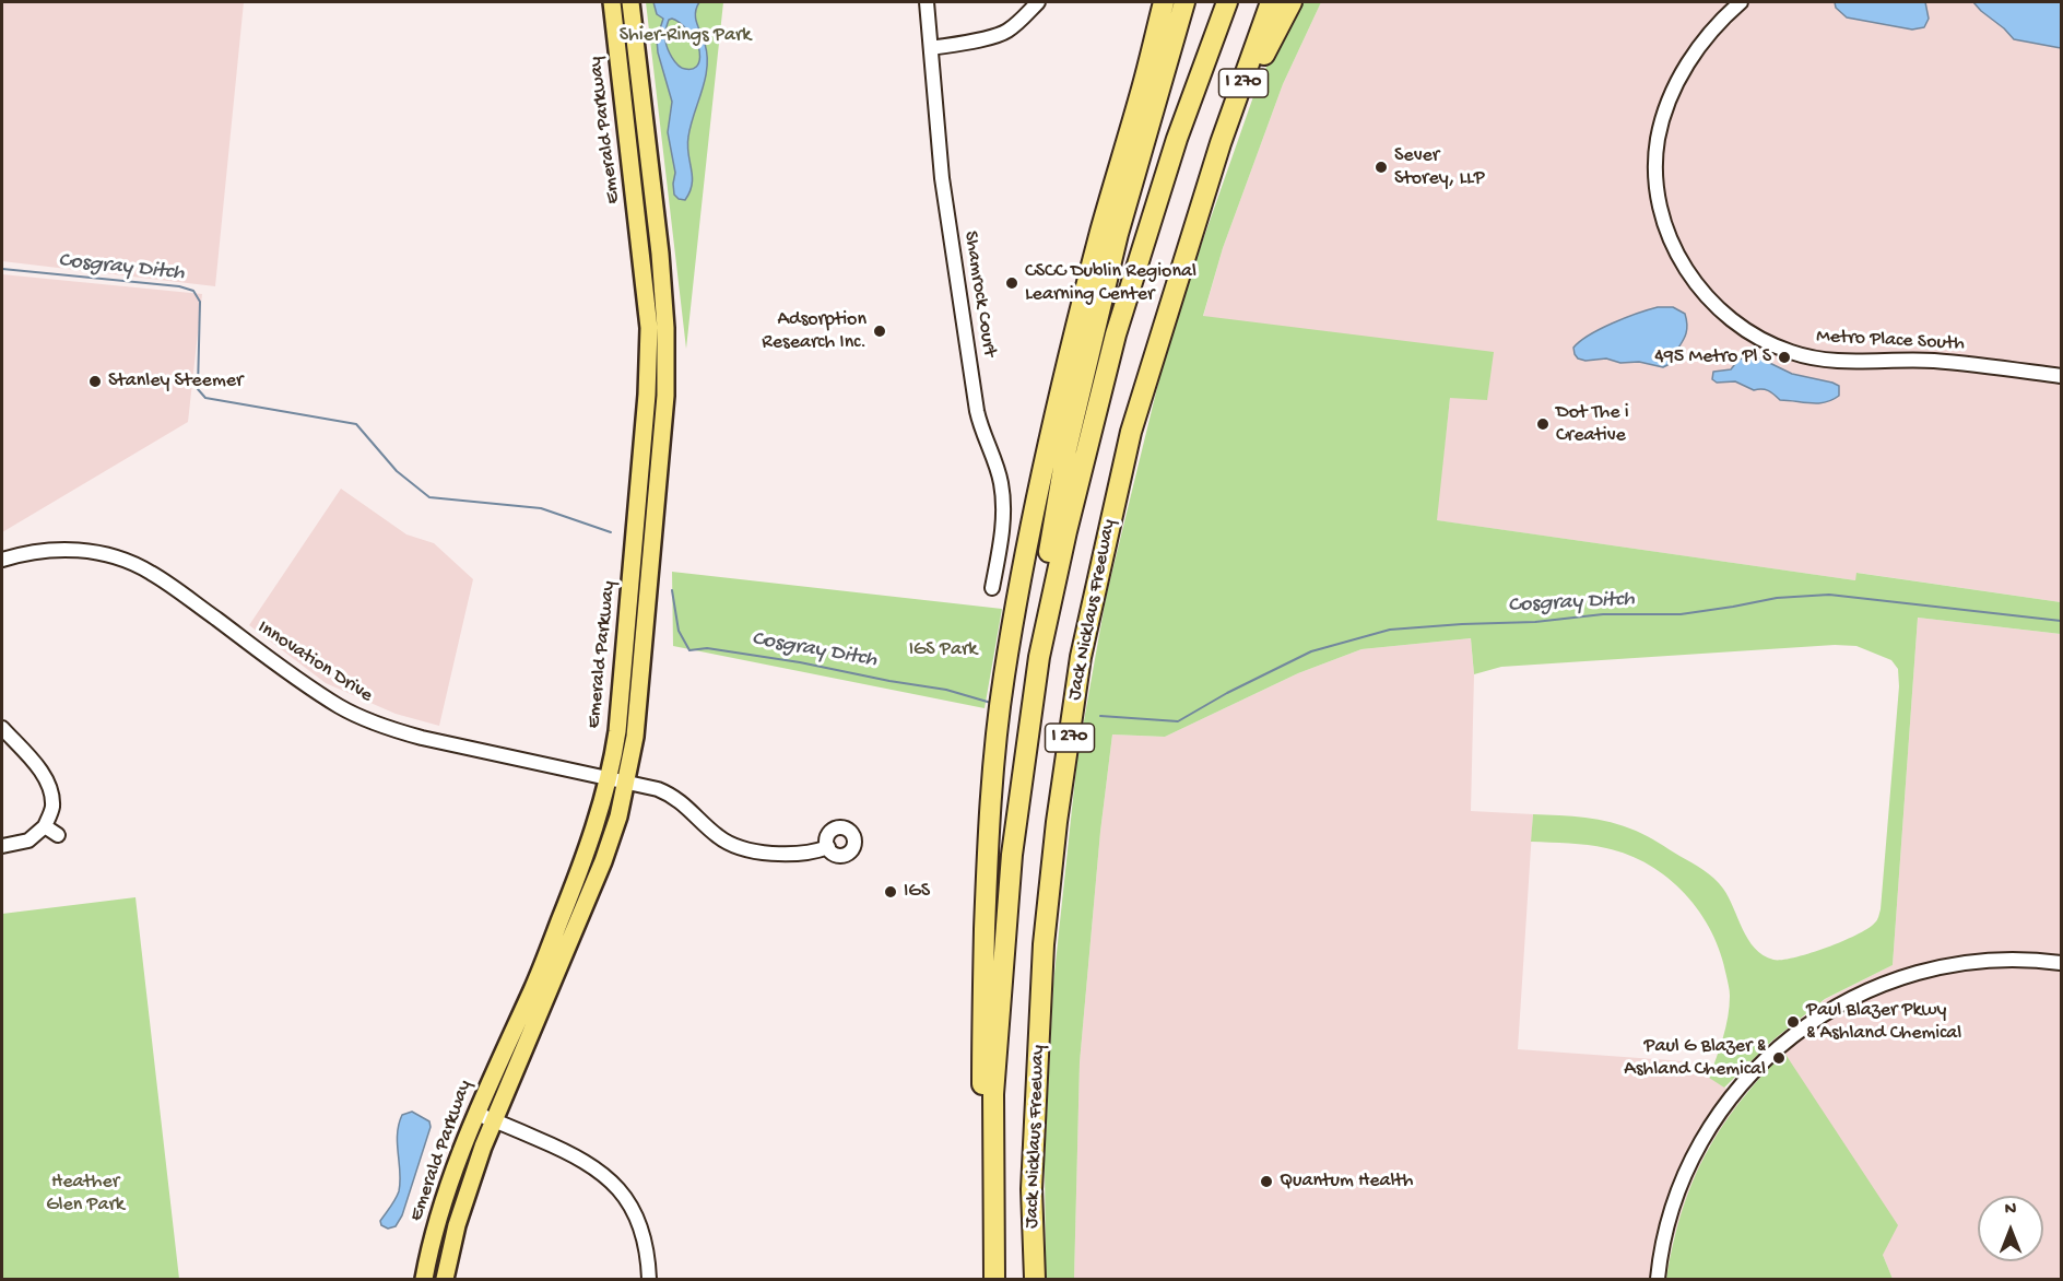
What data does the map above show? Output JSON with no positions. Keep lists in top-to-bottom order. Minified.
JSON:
{"streets":{"highway":["I 270","Jack Nicklaus Freeway"],"main road":["Emerald Parkway"],"street":["Shamrock Court","Metro Place South","Innovation Drive"]},"crossings":[["Emerald Parkway","Innovation Drive"]],"water":["Cosgray Ditch"],"parks":["Shier-Rings Park","IGS Park","Heather Glen Park"],"places":["Sever Storey, LLP","CSCC Dublin Regional Learning Center","Adsorption Research Inc.","495 Metro Pl S","Stanley Steemer","Dot The i Creative","IGS","Paul Blazer Pkwy & Ashland Chemical","Paul G Blazer & Ashland Chemical","Quantum Health"],"north":"top"}
